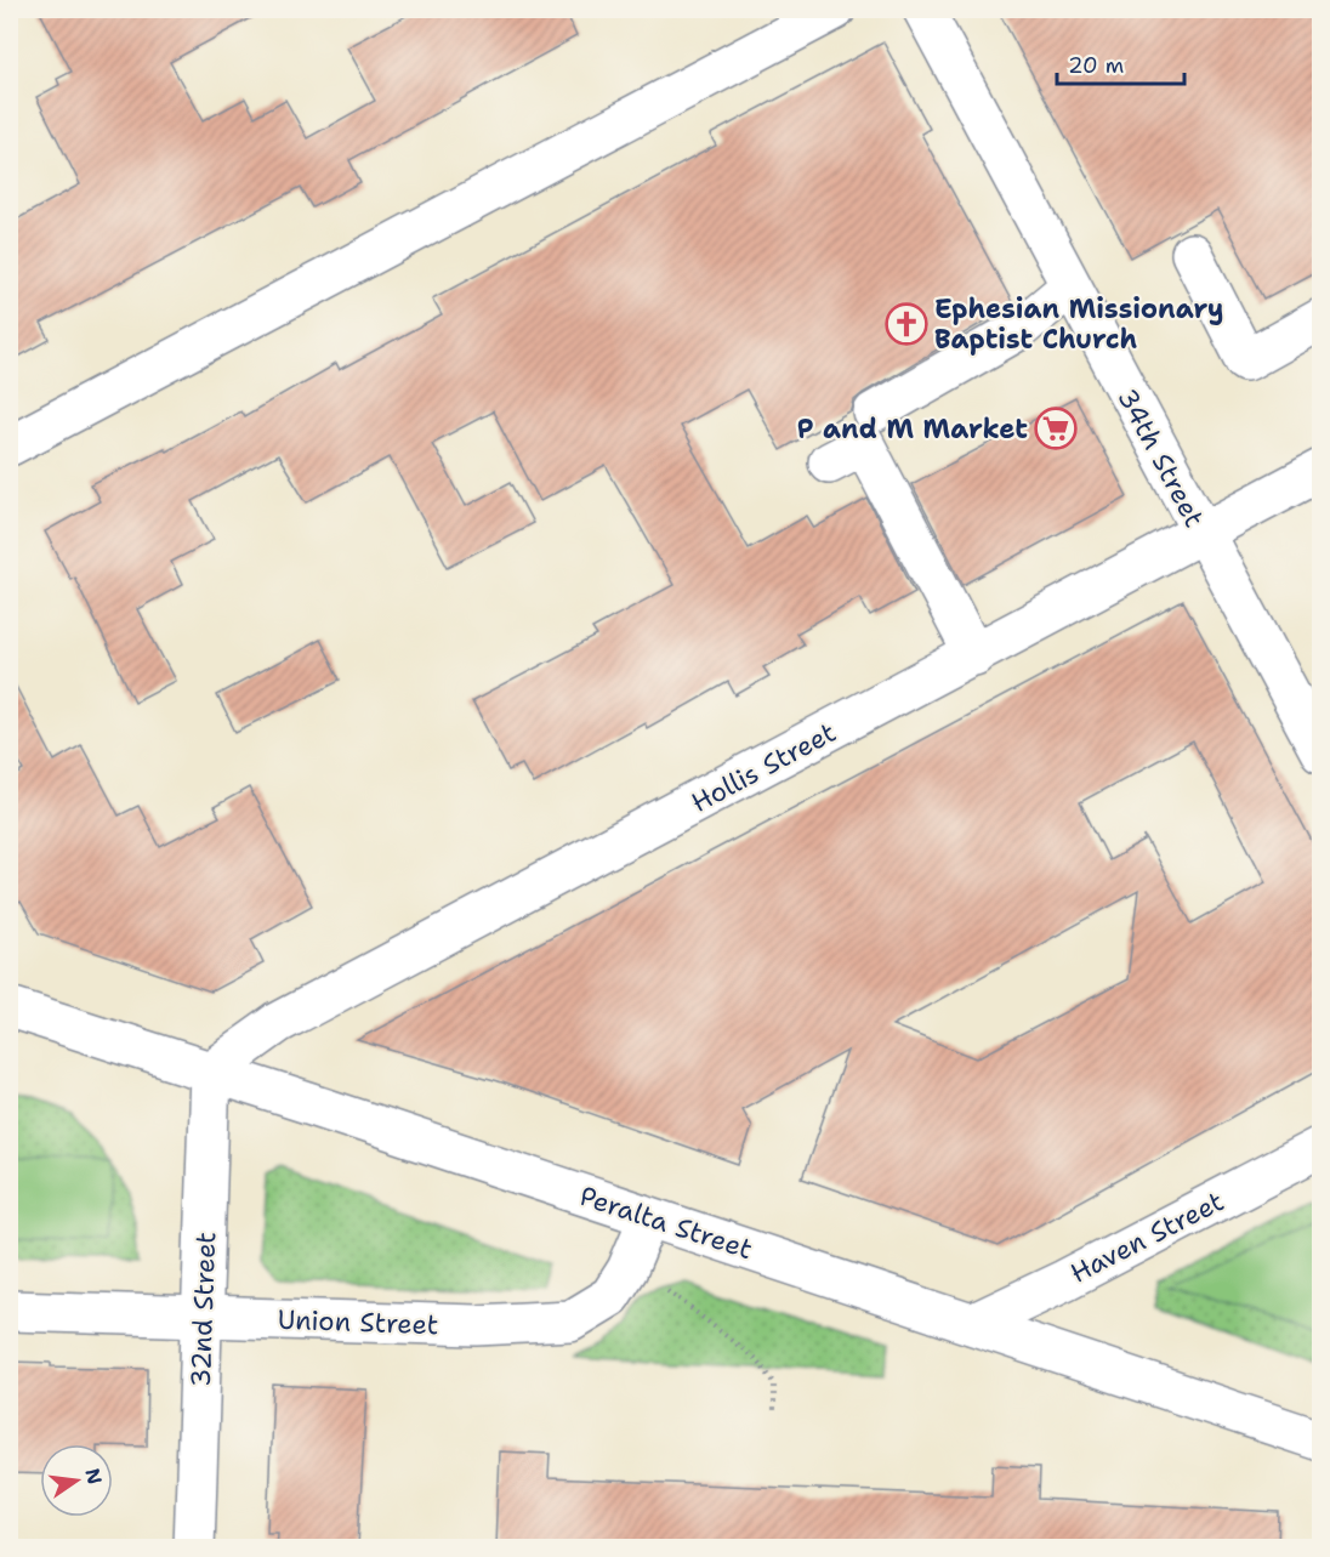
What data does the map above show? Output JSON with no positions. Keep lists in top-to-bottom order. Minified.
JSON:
{"streets":{"street":["34th Street","Hollis Street","Peralta Street","Haven Street","32nd Street","Union Street"]},"crossings":[["34th Street","Hollis Street"],["Hollis Street","Peralta Street"],["Hollis Street","32nd Street"],["Peralta Street","Haven Street"],["Peralta Street","32nd Street"],["Peralta Street","Union Street"],["32nd Street","Union Street"]],"places":{"church":["Ephesian Missionary Baptist Church"],"supermarket":["P and M Market"]},"scale_bar":"20 m","north":"right"}
